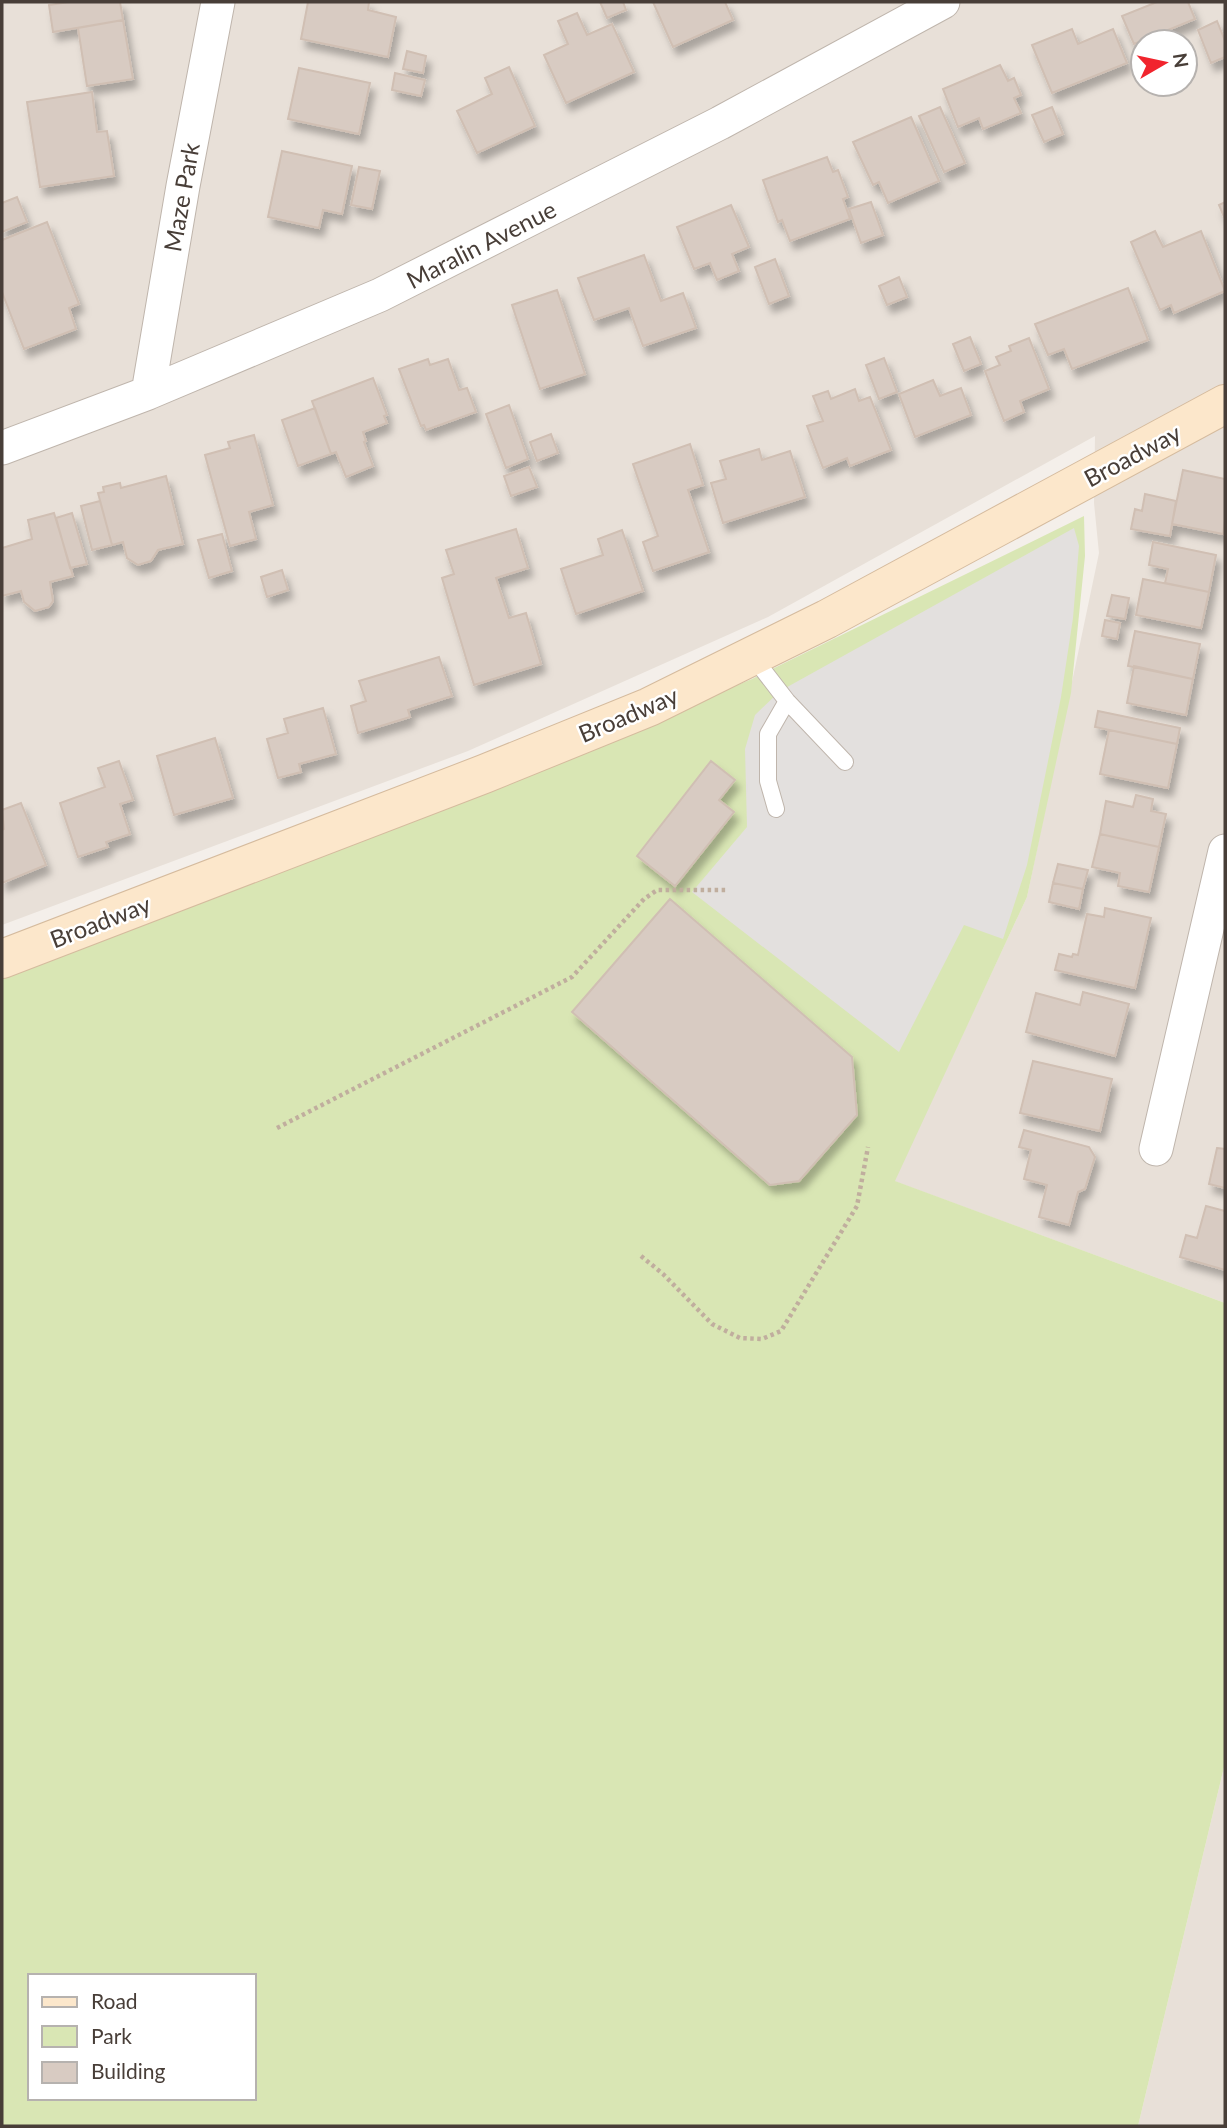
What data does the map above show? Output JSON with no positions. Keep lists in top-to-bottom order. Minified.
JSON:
{"streets":{"street":["Maze Park","Maralin Avenue","Broadway"]},"crossings":[["Maze Park","Maralin Avenue"]],"legend":["Road","Park","Building"],"north":"right"}
